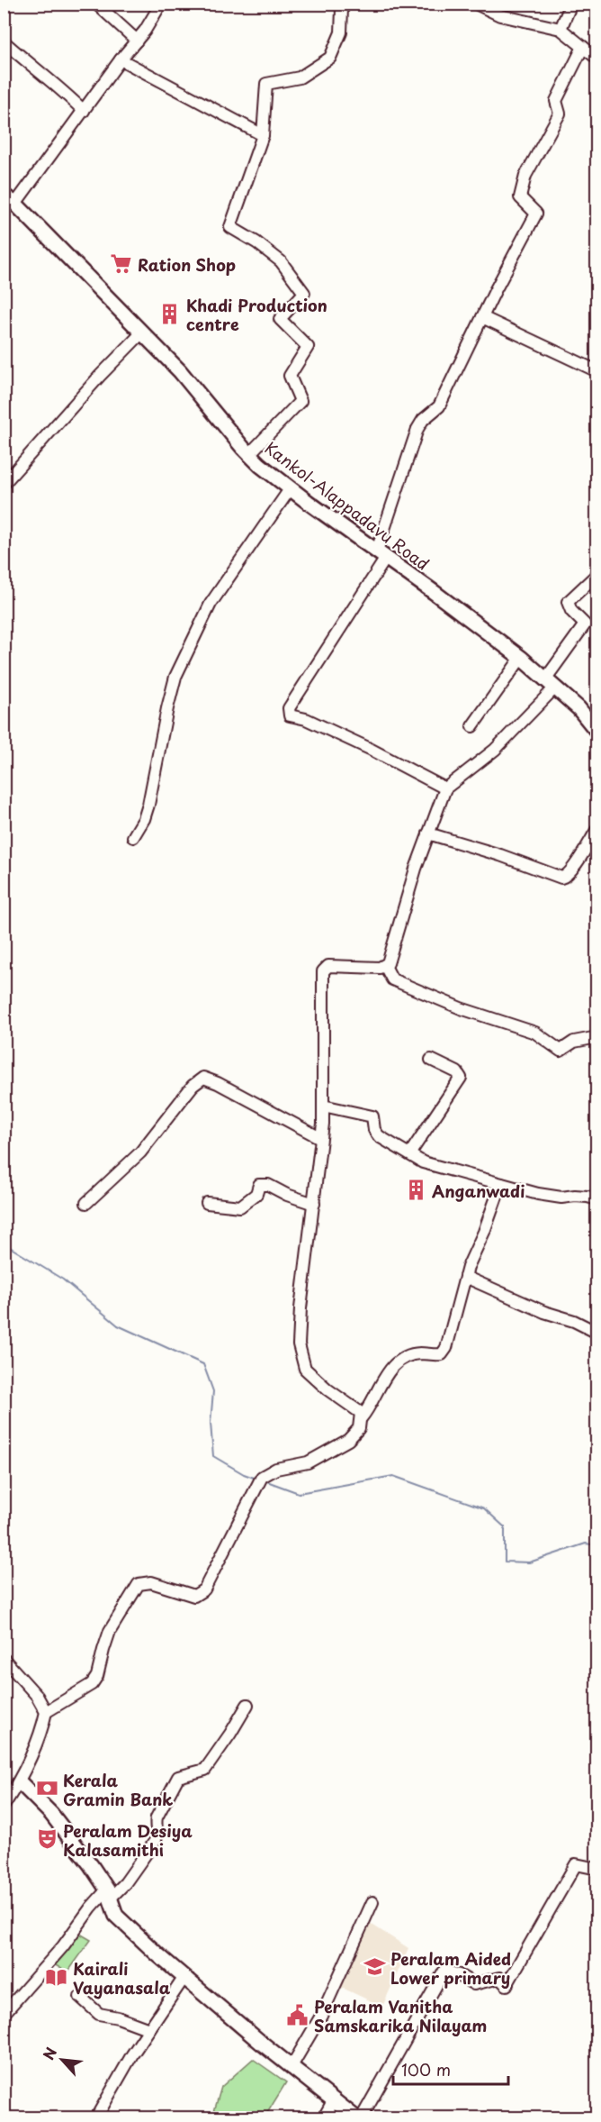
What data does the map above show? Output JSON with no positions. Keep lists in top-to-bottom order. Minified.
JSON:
{"streets":{"main road":["Kankol-Alappadavu Road"]},"places":{"supermarket":["Ration Shop"],"building":["Khadi Production centre","Anganwadi"],"bank":["Kerala Gramin Bank"],"theatre":["Peralam Desiya Kalasamithi"],"school or university":["Peralam Aided Lower primary"],"library":["Kairali Vayanasala"],"public building":["Peralam Vanitha Samskarika Nilayam"]},"scale_bar":"100 m","north":"top left"}
